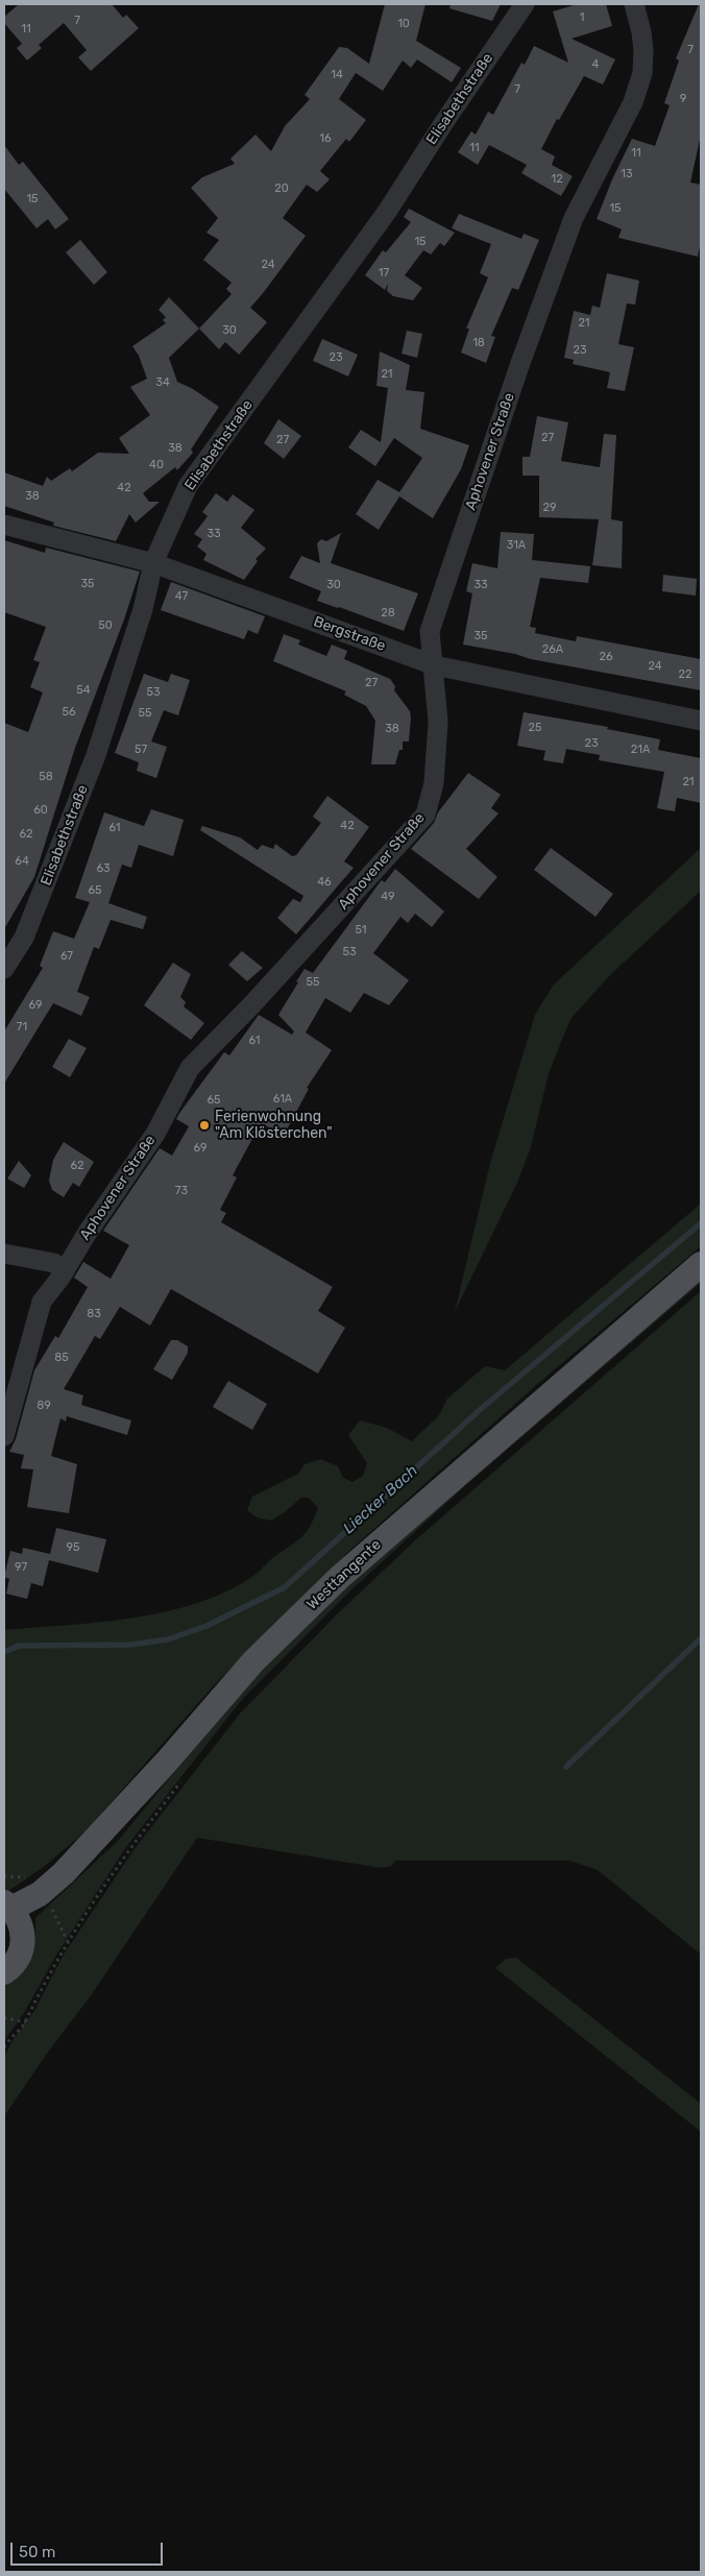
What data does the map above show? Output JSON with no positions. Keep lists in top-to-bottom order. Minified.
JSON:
{"streets":{"main road":["Westtangente"],"street":["Elisabethstraße","Aphovener Straße","Bergstraße"]},"crossings":[["Elisabethstraße","Bergstraße"],["Aphovener Straße","Bergstraße"]],"water":["Liecker Bach"],"places":["Ferienwohnung \"Am Klösterchen\""],"house_numbers":["1","7","10","11","7","4","14","7","9","16","11","11","13","12","20","15","15","15","24","17","21","30","18","23","23","21","34","27","27","38","40","42","38","29","33","31A","35","30","33","47","28","50","35","26A","26","24","22","27","54","53","56","55","25","38","23","57","21A","58","21","60","42","61","62","64","63","46","65","49","51","53","67","55","69","71","61","61A","65","69","62","73","83","85","89","95","97"],"scale_bar":"50 m"}
